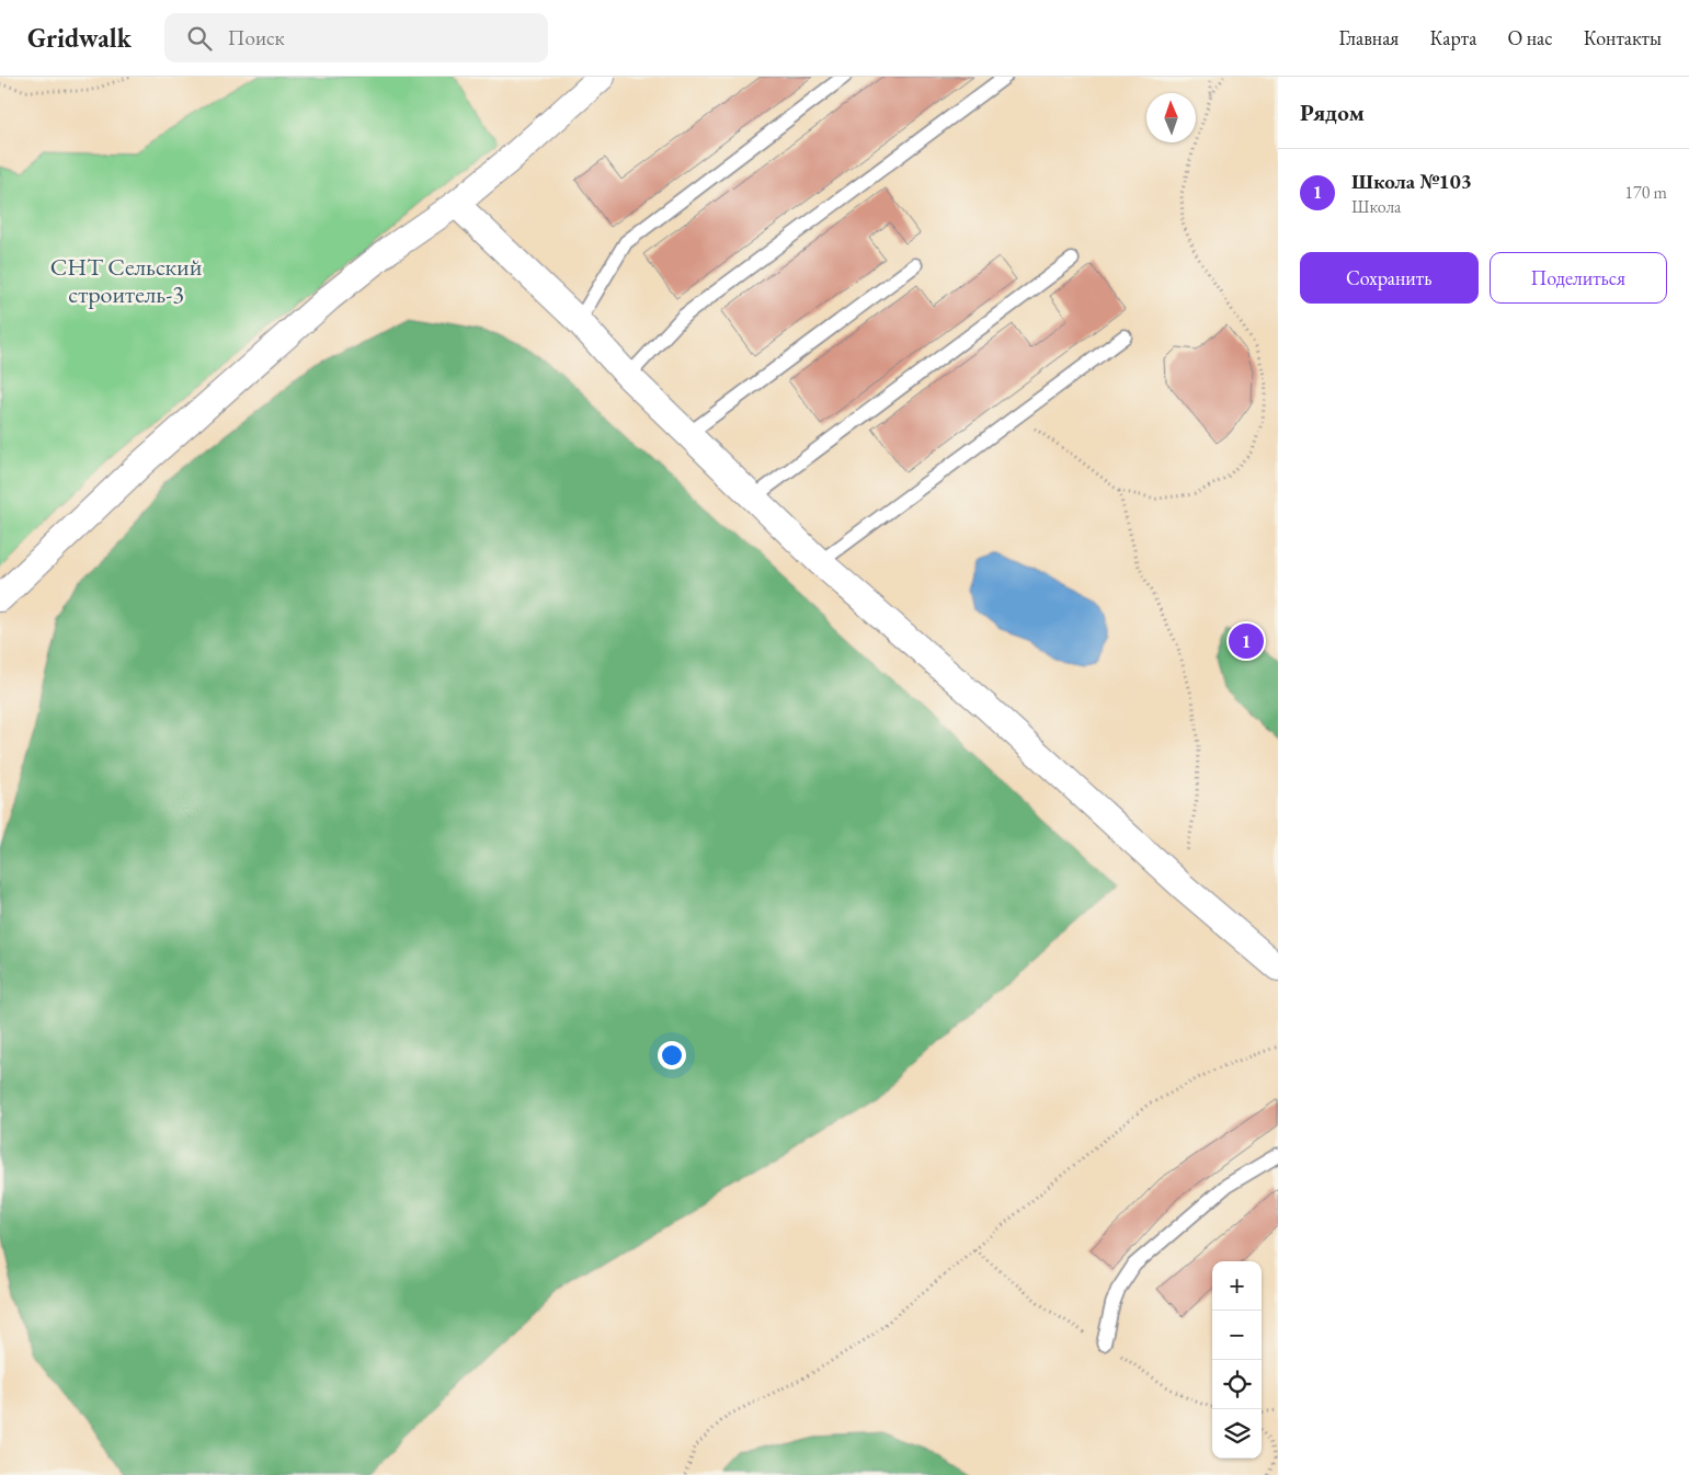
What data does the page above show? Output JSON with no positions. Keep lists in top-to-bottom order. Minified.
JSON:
{"parks":["СНТ Сельский строитель-3"],"north":"top","page":{"header":"Gridwalk","search":"Поиск","nav":["Главная","Карта","О нас","Контакты"],"heading":"Рядом","list":[{"mark":"1","name":"Школа №103","note":"Школа","value":"170 m"}],"buttons":["Сохранить","Поделиться"],"pins":"1","map_buttons":["+","−"]}}
